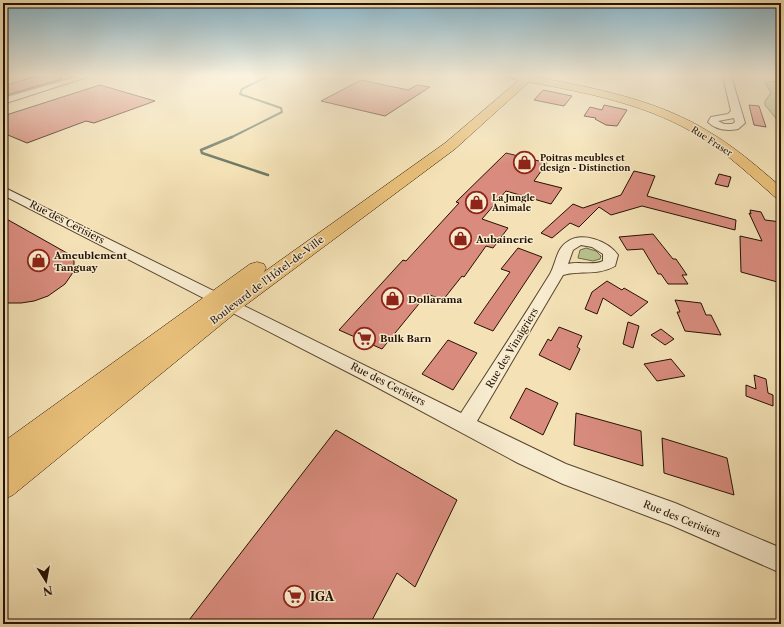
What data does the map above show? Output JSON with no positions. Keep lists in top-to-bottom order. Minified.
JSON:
{"streets":{"main road":["Rue Fraser","Boulevard de l'Hôtel-de-Ville"],"street":["Rue des Cerisiers","Rue des Vinaigriers"]},"crossings":[["Rue des Cerisiers","Boulevard de l'Hôtel-de-Ville"],["Rue des Cerisiers","Rue des Vinaigriers"]],"places":{"shop":["Poitras meubles et design - Distinction","La Jungle Animale","Aubainerie","Ameublement Tanguay","Dollarama"],"supermarket":["Bulk Barn","IGA"]},"north":"bottom"}
